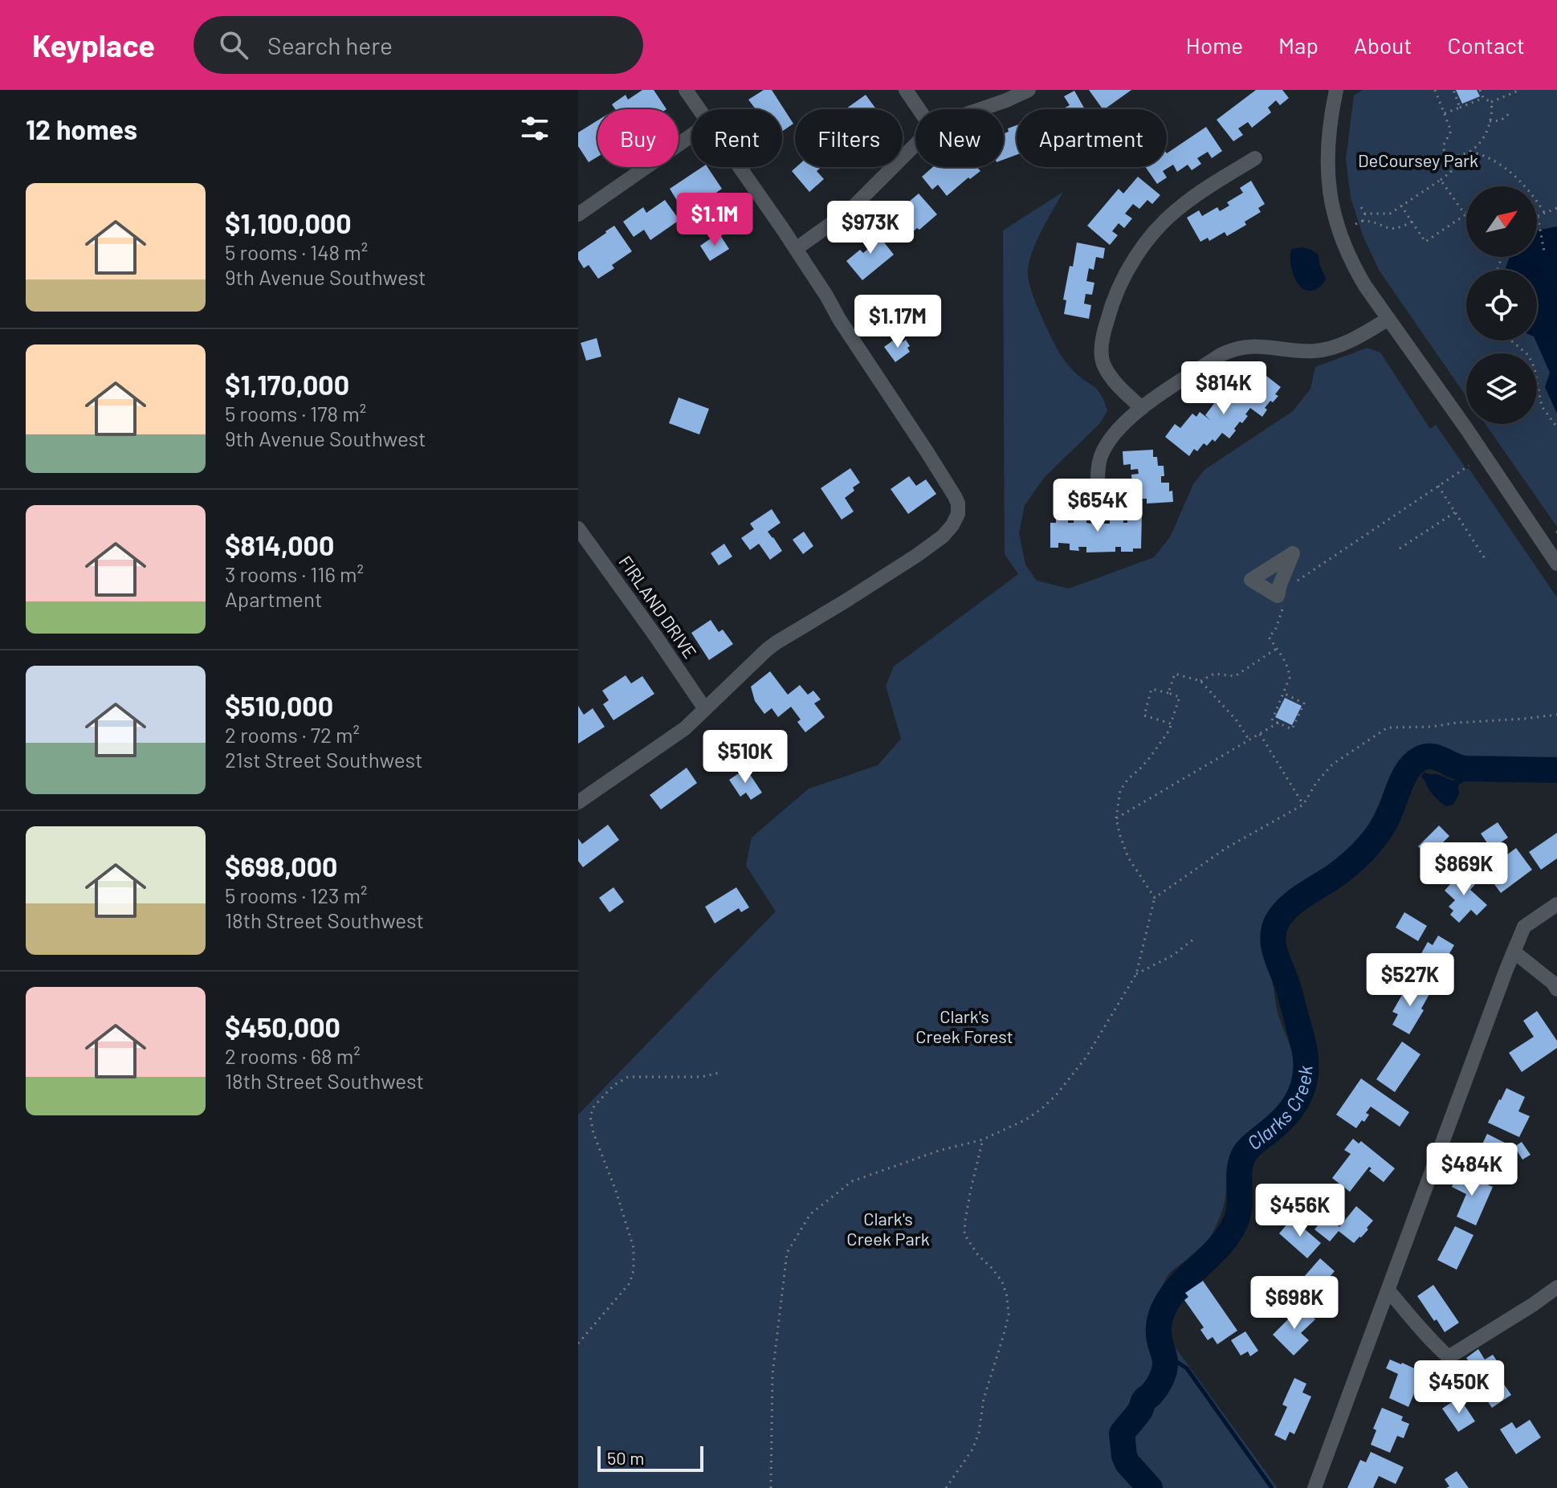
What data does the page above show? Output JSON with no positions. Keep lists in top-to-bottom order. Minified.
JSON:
{"streets":{"street":["FIRLAND DRIVE"]},"water":["Clarks Creek"],"parks":["DeCoursey Park","Clark's Creek Forest","Clark's Creek Park"],"scale_bar":"50 m","north":"top right","page":{"header":"Keyplace","search":"Search here","nav":["Home","Map","About","Contact"],"heading":"12 homes","chip":["Buy","Rent","Filters","New","Apartment"],"list":[{"name":"$1,100,000","note":"5 rooms · 148 m² · 9th Avenue Southwest"},{"name":"$1,170,000","note":"5 rooms · 178 m² · 9th Avenue Southwest"},{"name":"$814,000","note":"3 rooms · 116 m² · Apartment"},{"name":"$510,000","note":"2 rooms · 72 m² · 21st Street Southwest"},{"name":"$698,000","note":"5 rooms · 123 m² · 18th Street Southwest"},{"name":"$450,000","note":"2 rooms · 68 m² · 18th Street Southwest"}],"price":["$1.1M","$973K","$1.17M","$814K","$654K","$510K","$869K","$527K","$484K","$456K","$698K","$450K"],"scale":"50 m"}}
